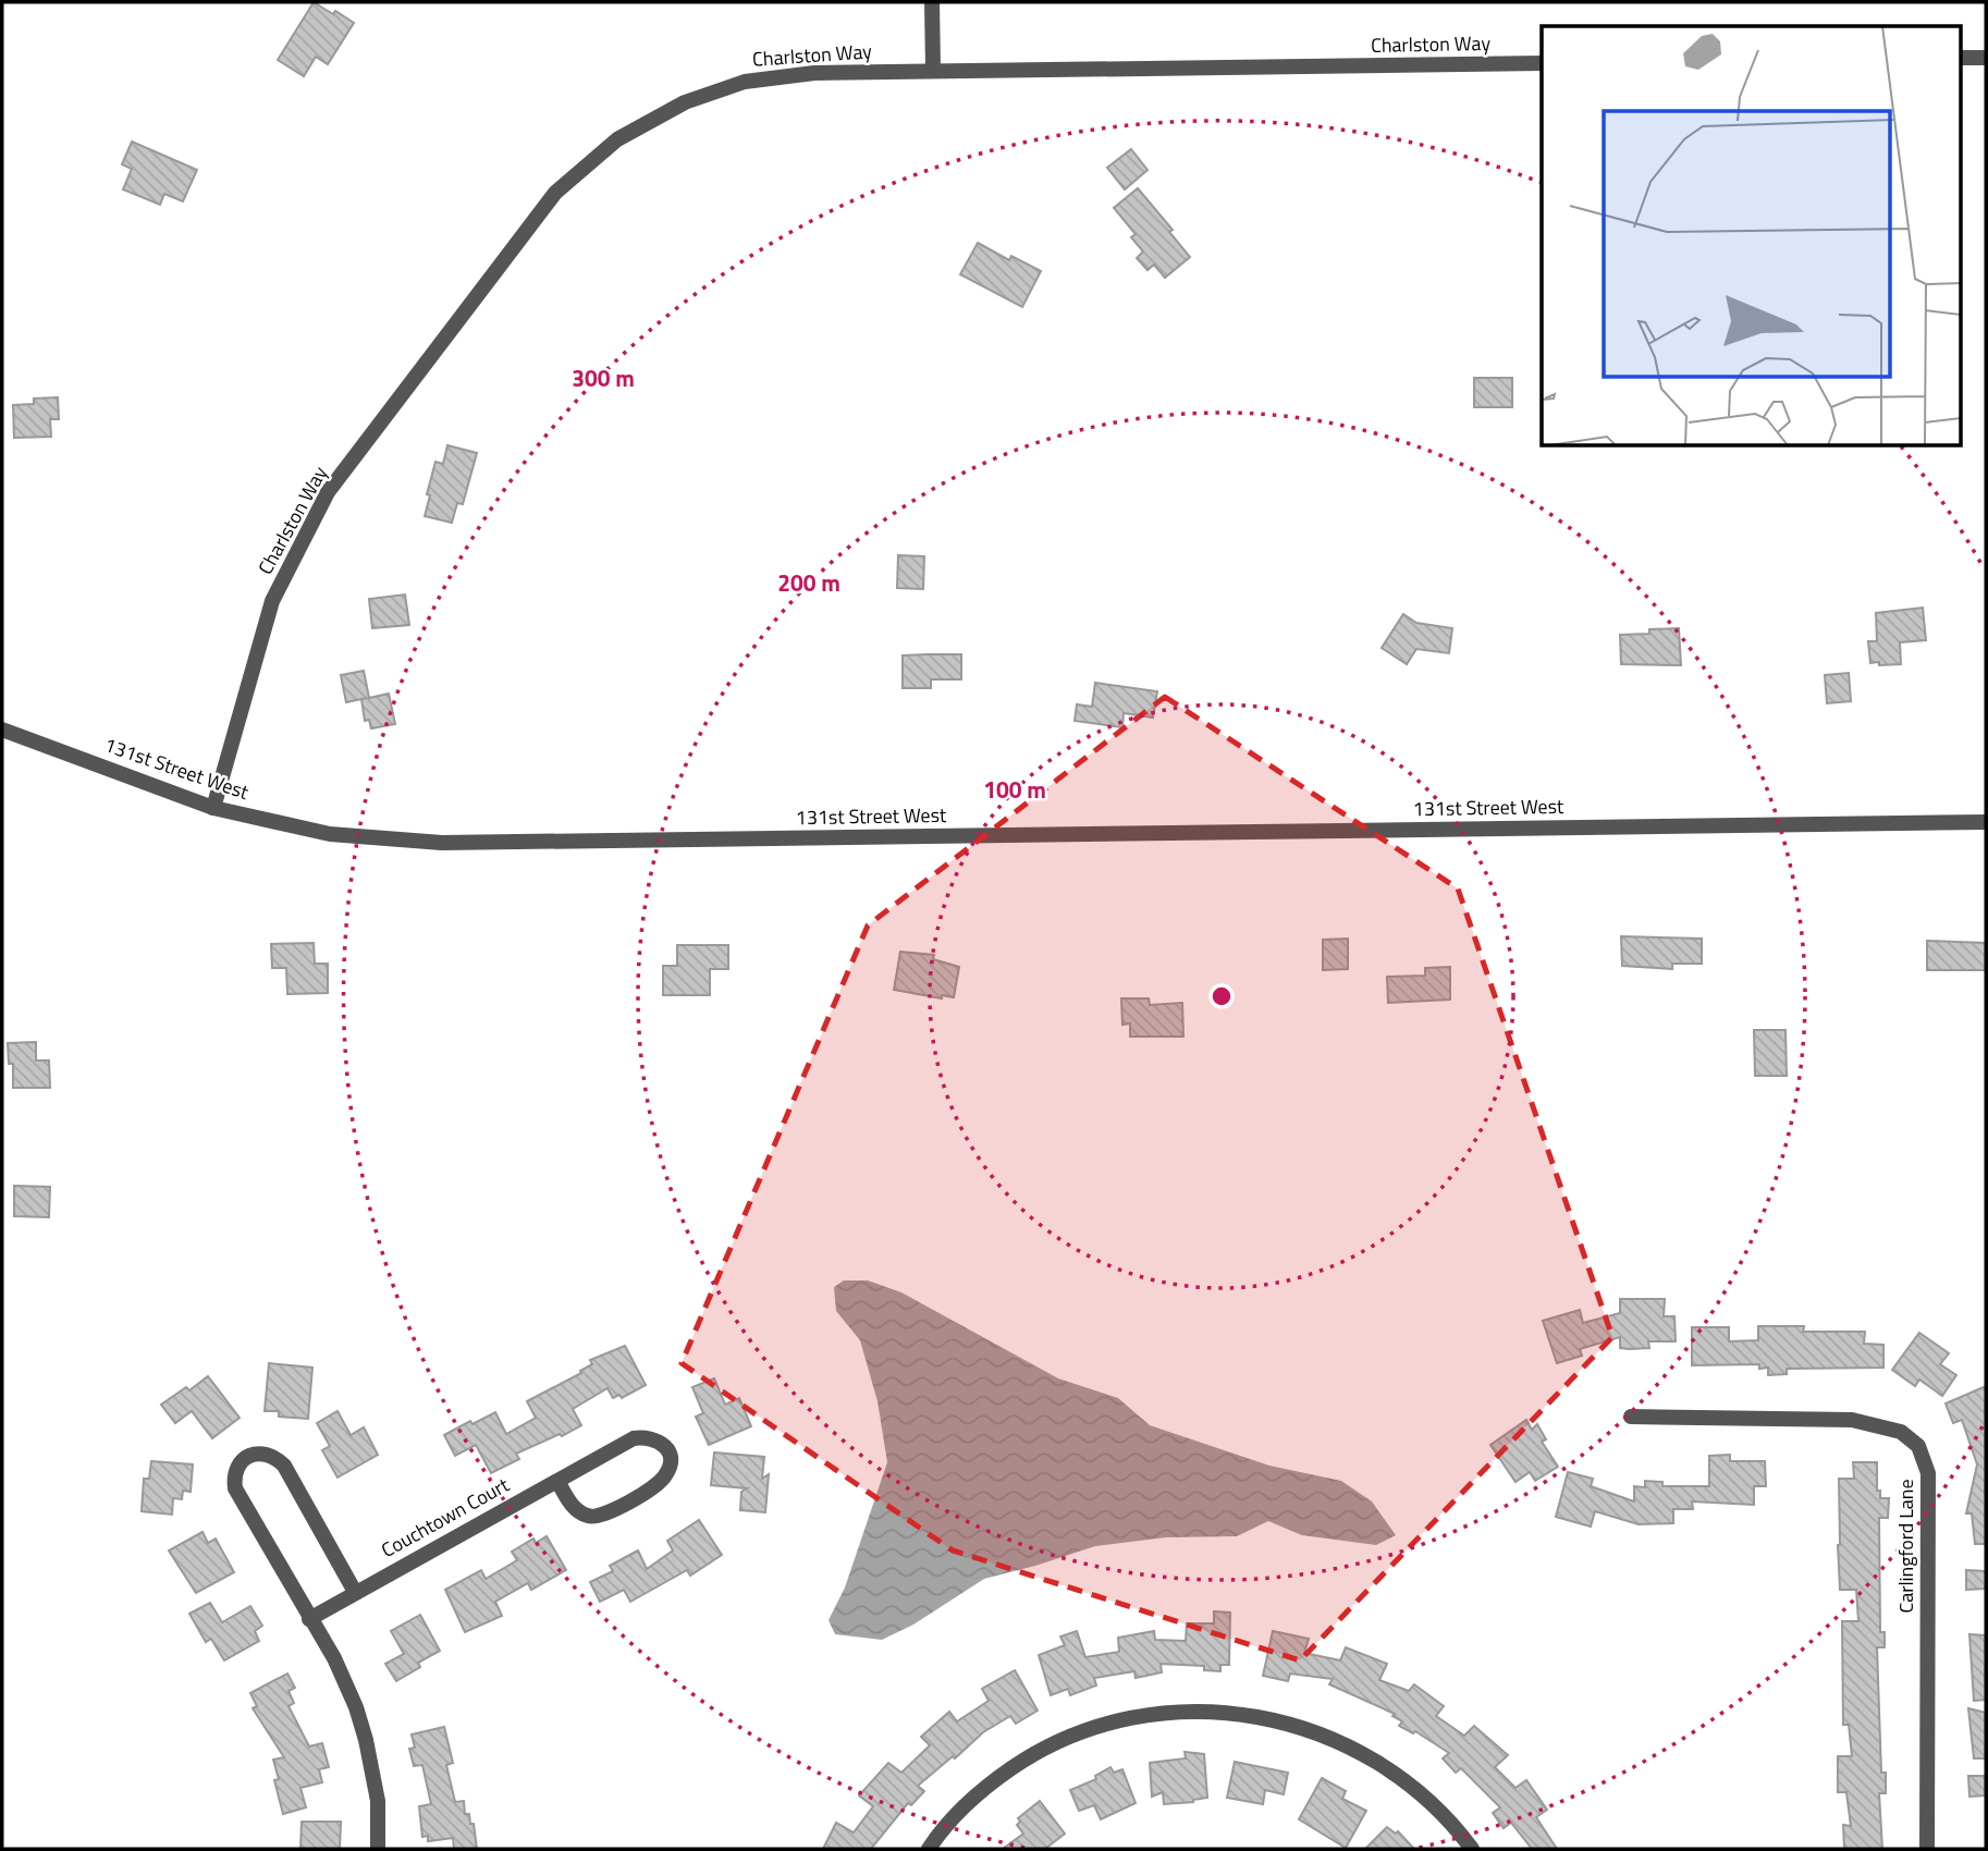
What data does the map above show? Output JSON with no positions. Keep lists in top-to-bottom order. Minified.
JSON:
{"streets":{"street":["Charlston Way","131st Street West","Couchtown Court","Carlingford Lane"]},"crossings":[["Charlston Way","131st Street West"]],"rings":["300 m","200 m","100 m"]}
